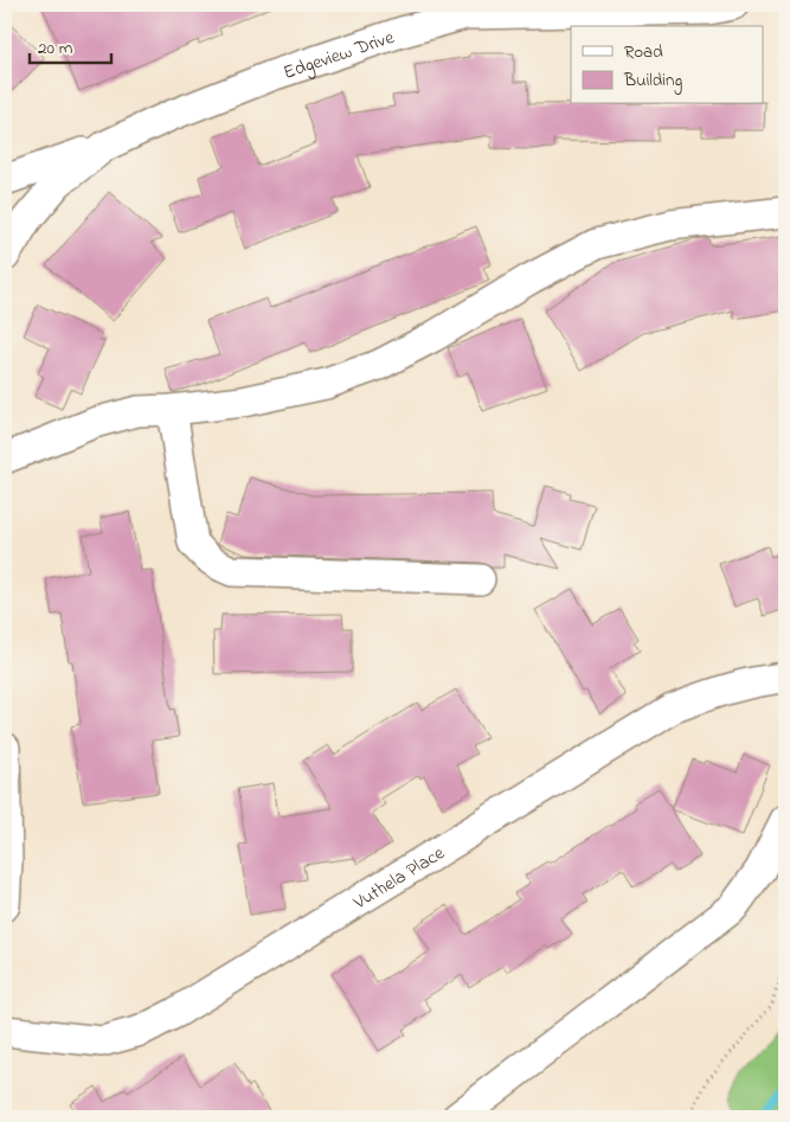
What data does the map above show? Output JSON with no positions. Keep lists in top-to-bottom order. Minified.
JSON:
{"streets":{"street":["Edgeview Drive","Vuthela Place"]},"legend":["Road","Building"],"scale_bar":"20 m"}
